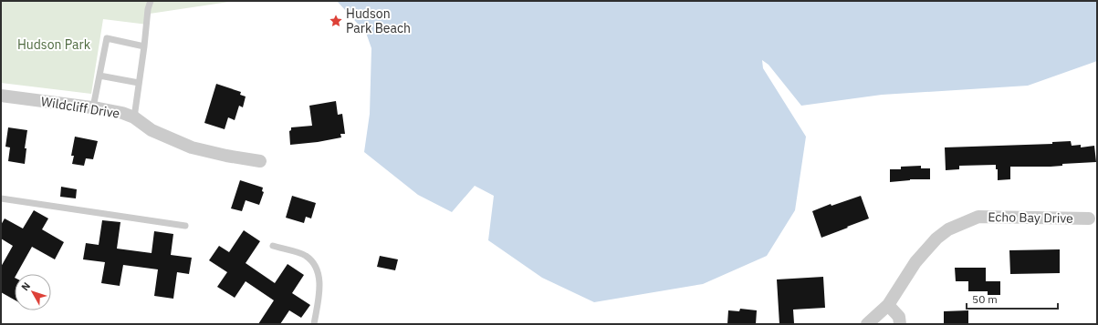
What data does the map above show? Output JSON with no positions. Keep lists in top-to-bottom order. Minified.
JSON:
{"streets":{"street":["Wildcliff Drive","Echo Bay Drive"]},"parks":["Hudson Park"],"places":{"place":["Hudson Park Beach"]},"scale_bar":"50 m","north":"top left"}
